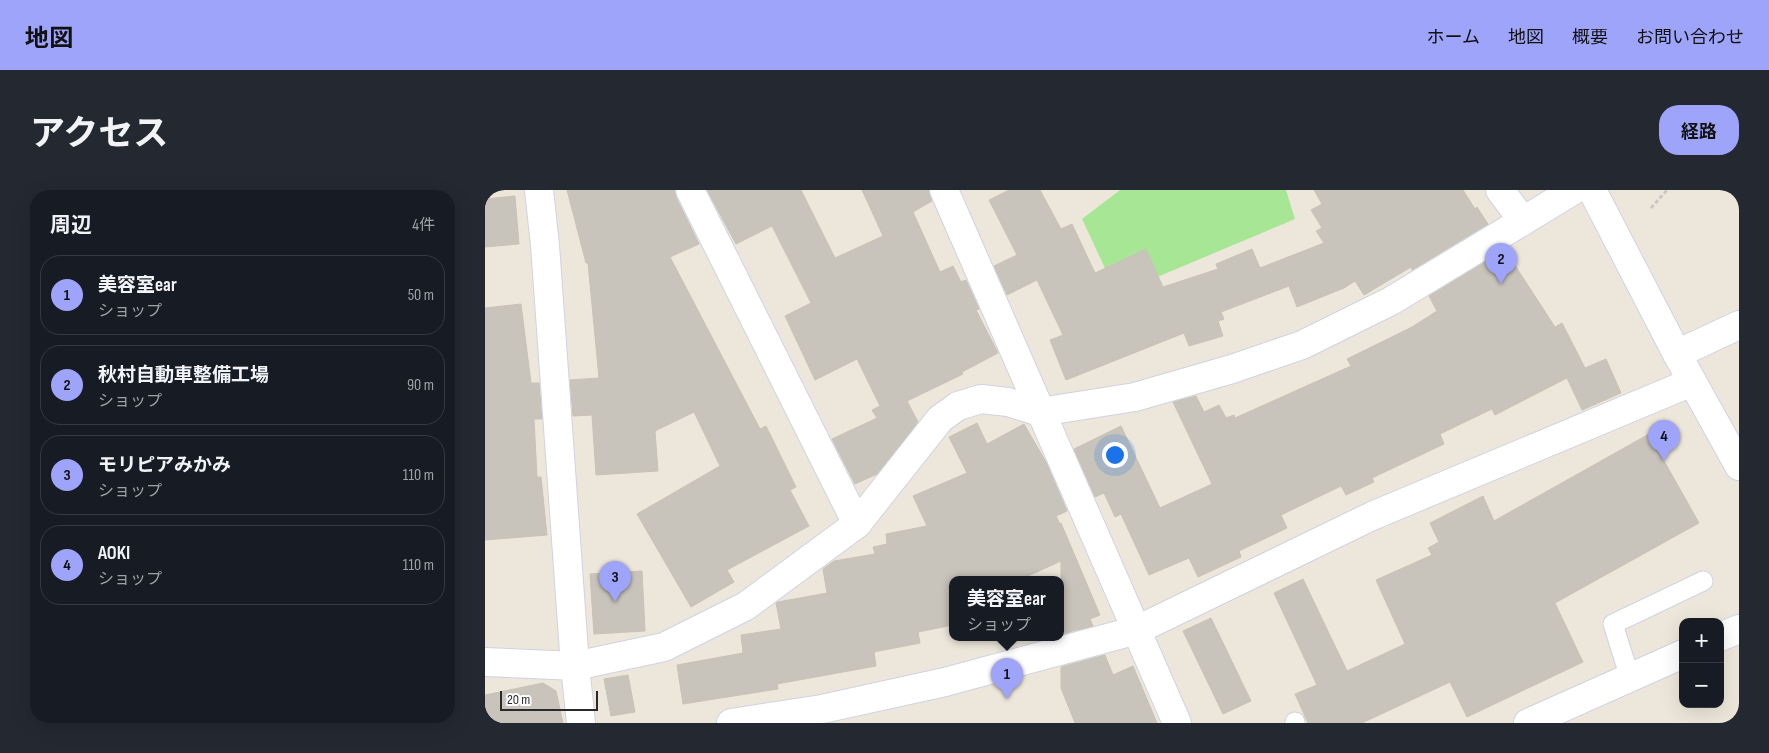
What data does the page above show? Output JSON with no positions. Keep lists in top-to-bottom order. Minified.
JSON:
{"scale_bar":"20 m","page":{"header":"地図","nav":["ホーム","地図","概要","お問い合わせ"],"title":"アクセス","buttons":"経路","heading":["周辺","4件"],"pins":["2","4","3","1"],"list":[{"mark":"1","name":"美容室ear","note":"ショップ","value":"50 m"},{"mark":"2","name":"秋村自動車整備工場","note":"ショップ","value":"90 m"},{"mark":"3","name":"モリピアみかみ","note":"ショップ","value":"110 m"},{"mark":"4","name":"AOKI","note":"ショップ","value":"110 m"}],"popup":["美容室ear","ショップ"],"map_buttons":["+","−"],"scale":"20 m"}}
